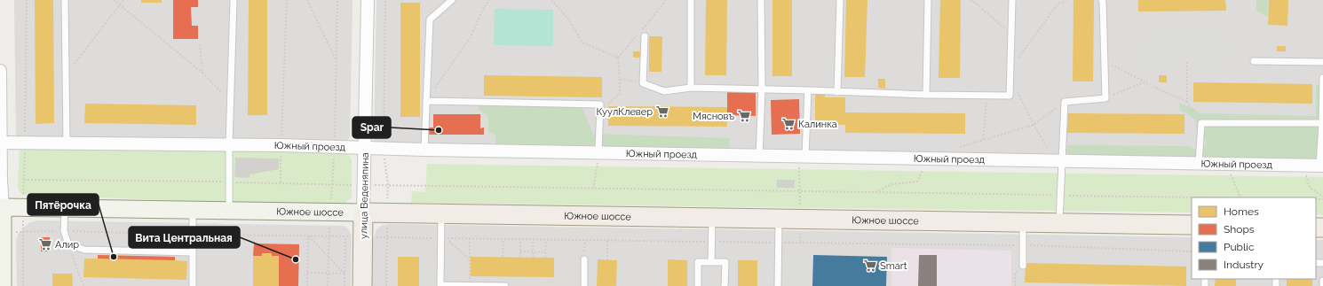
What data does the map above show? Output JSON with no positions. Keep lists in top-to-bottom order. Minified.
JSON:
{"streets":{"main road":["улица Веденяпина","Южное шоссе"],"street":["Южный проезд"]},"crossings":[["Южный проезд","улица Веденяпина"],["улица Веденяпина","Южное шоссе"]],"places":{"supermarket":["КуулКлевер","Мясновъ","Калинка","Алир","Smart"],"other":["Spar","Пятёрочка","Вита Центральная"]},"legend":["Homes","Shops","Public","Industry"]}
